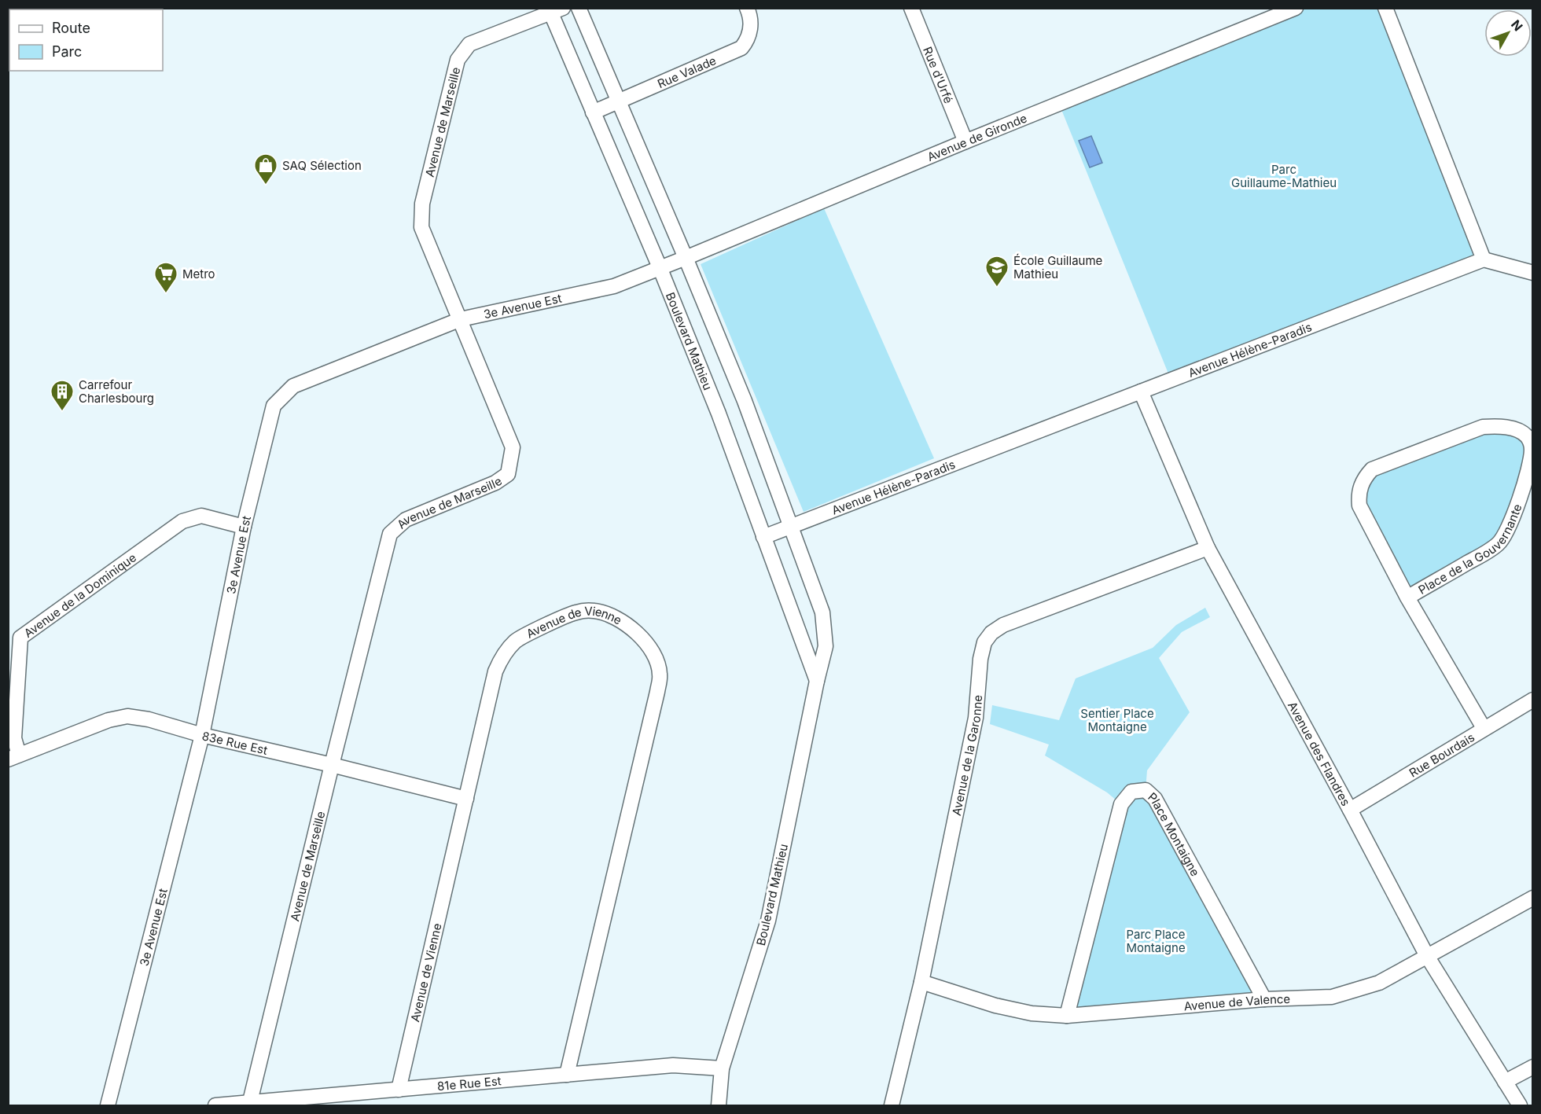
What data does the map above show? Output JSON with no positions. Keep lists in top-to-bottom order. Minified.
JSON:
{"streets":{"street":["Rue Valade","Rue d'Urfé","Avenue de Marseille","Avenue de Gironde","3e Avenue Est","Boulevard Mathieu","Avenue Hélène-Paradis","Place de la Gouvernante","Avenue de la Dominique","Avenue de Vienne","83e Rue Est","Avenue des Flandres","Rue Bourdais","Avenue de la Garonne","Place Montaigne","Avenue de Valence","81e Rue Est"]},"crossings":[["Rue Valade","Boulevard Mathieu"],["Rue d'Urfé","Avenue de Gironde"],["Avenue de Marseille","3e Avenue Est"],["Avenue de Marseille","Boulevard Mathieu"],["Avenue de Marseille","83e Rue Est"],["Avenue de Marseille","81e Rue Est"],["Avenue de Gironde","3e Avenue Est"],["Avenue de Gironde","Boulevard Mathieu"],["3e Avenue Est","Boulevard Mathieu"],["3e Avenue Est","Avenue de la Dominique"],["3e Avenue Est","83e Rue Est"],["Boulevard Mathieu","Avenue Hélène-Paradis"],["Boulevard Mathieu","81e Rue Est"],["Avenue Hélène-Paradis","Avenue des Flandres"],["Place de la Gouvernante","Rue Bourdais"],["Avenue de la Dominique","83e Rue Est"],["Avenue de Vienne","83e Rue Est"],["Avenue de Vienne","81e Rue Est"],["Avenue des Flandres","Rue Bourdais"],["Avenue des Flandres","Avenue de la Garonne"],["Avenue des Flandres","Avenue de Valence"],["Avenue de la Garonne","Avenue de Valence"],["Place Montaigne","Avenue de Valence"]],"parks":["Parc Guillaume-Mathieu","Sentier Place Montaigne","Parc Place Montaigne"],"places":{"shop":["SAQ Sélection"],"school or university":["École Guillaume Mathieu"],"supermarket":["Metro"],"building":["Carrefour Charlesbourg"]},"legend":["Route","Parc"],"north":"top right"}
